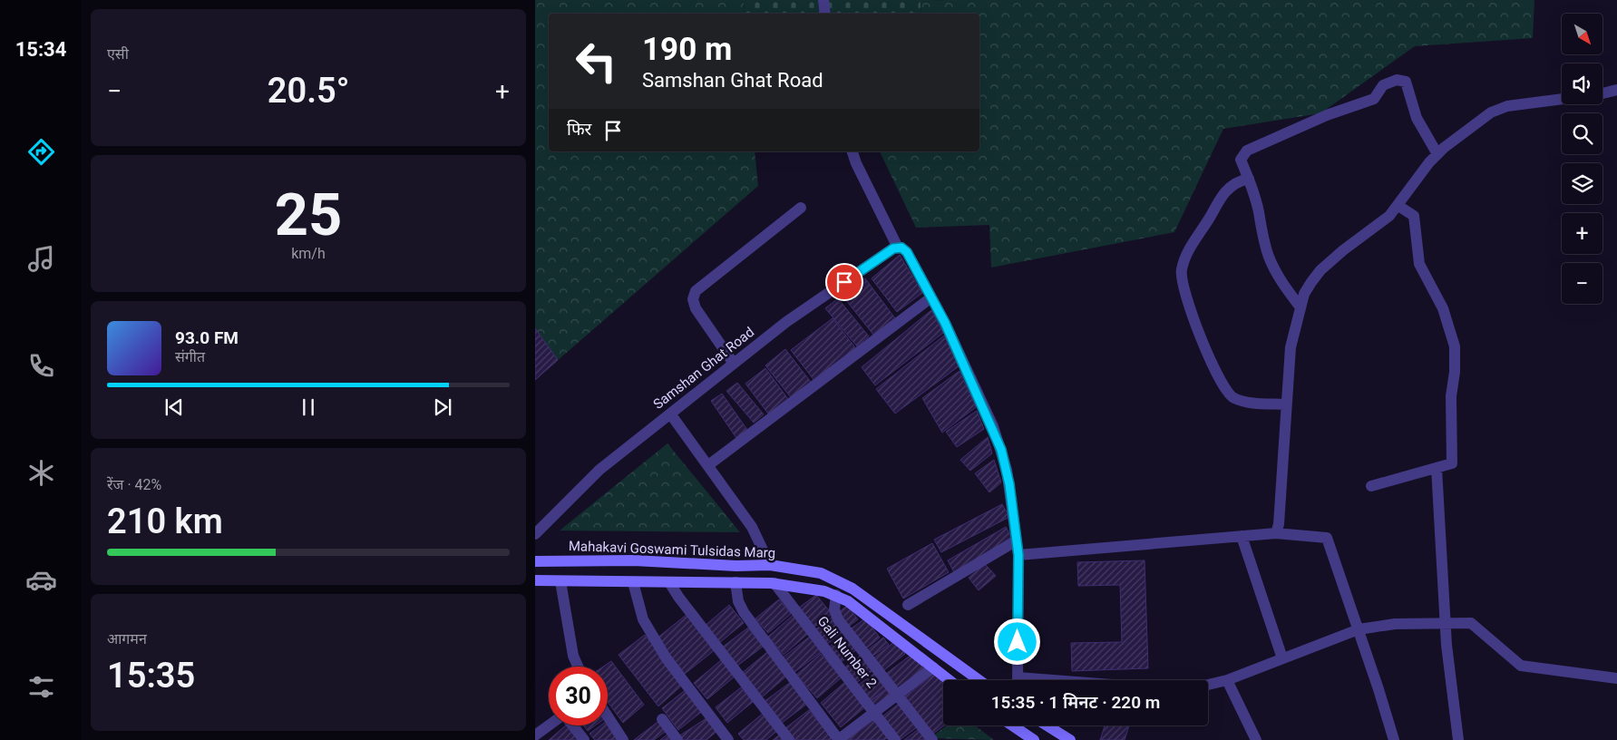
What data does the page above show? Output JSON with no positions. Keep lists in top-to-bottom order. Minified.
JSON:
{"streets":{"street":["Samshan Ghat Road","Mahakavi Goswami Tulsidas Marg","Gali Number 2"]},"north":"bottom right","page":{"tabs":"15:34","tile":["एसी",["25","km/h"],["रेंज · 42%","210 km"],["आगमन","15:35"]],"map_buttons":["+","−"],"turn":["190 m","Samshan Ghat Road"],"heat":["−","20.5°","+"],"then":"फिर","song":["93.0 FM","संगीत"],"limit":"30","trip":"15:35 · 1 मिनट · 220 m"}}
